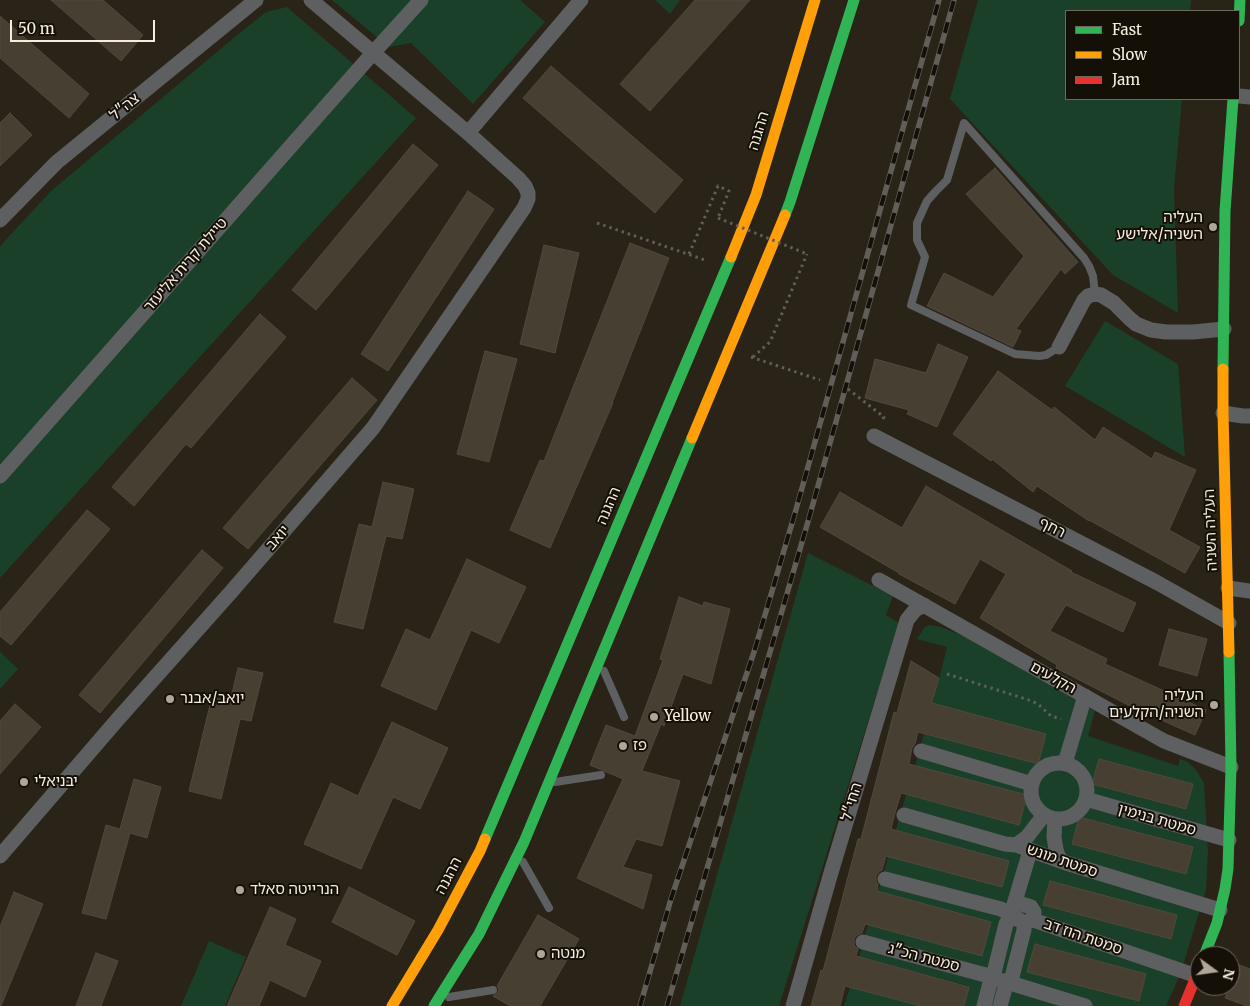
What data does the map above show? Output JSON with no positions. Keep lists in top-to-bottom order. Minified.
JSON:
{"streets":{"main road":["ההגנה","העליה השניה"],"street":["צה\"ל","טיילת קרית אליעזר","רחף","יואב","הקלעים","החי\"ל","סמטת בנימין","סמטת מונש","סמטת הוז דב","סמטת הכ\"ג"]},"crossings":[["רחף","העליה השניה"],["העליה השניה","הקלעים"],["העליה השניה","סמטת בנימין"],["העליה השניה","סמטת מונש"],["הקלעים","החי\"ל"]],"places":["העליה השניה/אלישע","יואב/אבנר","העליה השניה/הקלעים","Yellow","פז","יבניאלי","הנרייטה סאלד","מנטה"],"legend":["Fast","Slow","Jam"],"scale_bar":"50 m","north":"right"}
